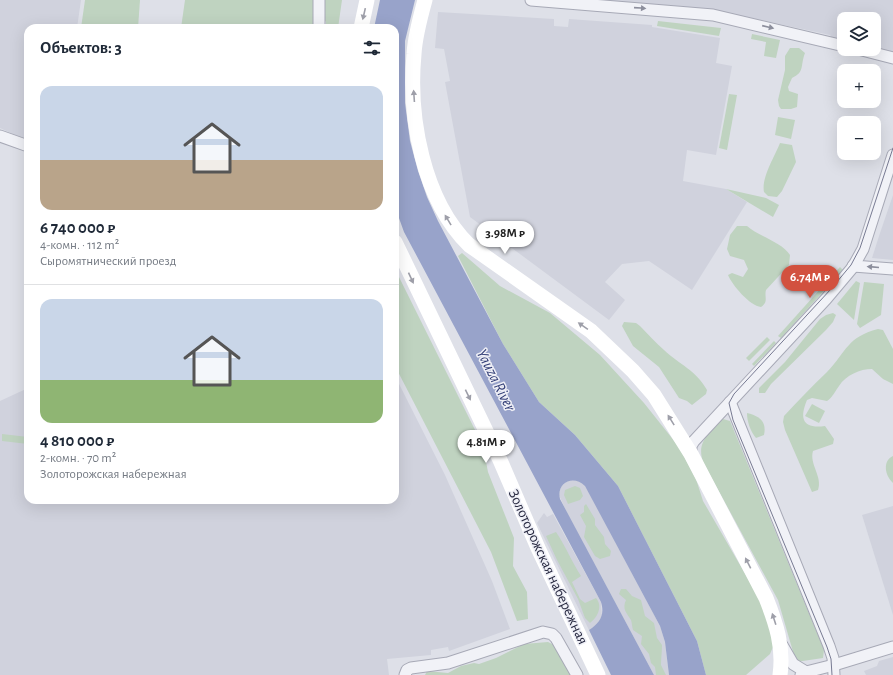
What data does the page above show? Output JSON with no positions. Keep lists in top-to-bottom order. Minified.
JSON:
{"streets":{"main road":["Золоторожская набережная"]},"water":["Yauza River"],"page":{"map_buttons":["+","−"],"heading":"Объектов: 3","list":[{"name":"6 740 000 ₽","note":"4-комн. · 112 m² · Сыромятнический проезд"},{"name":"4 810 000 ₽","note":"2-комн. · 70 m² · Золоторожская набережная"}],"price":["3.98M ₽","6.74M ₽","4.81M ₽"]}}
